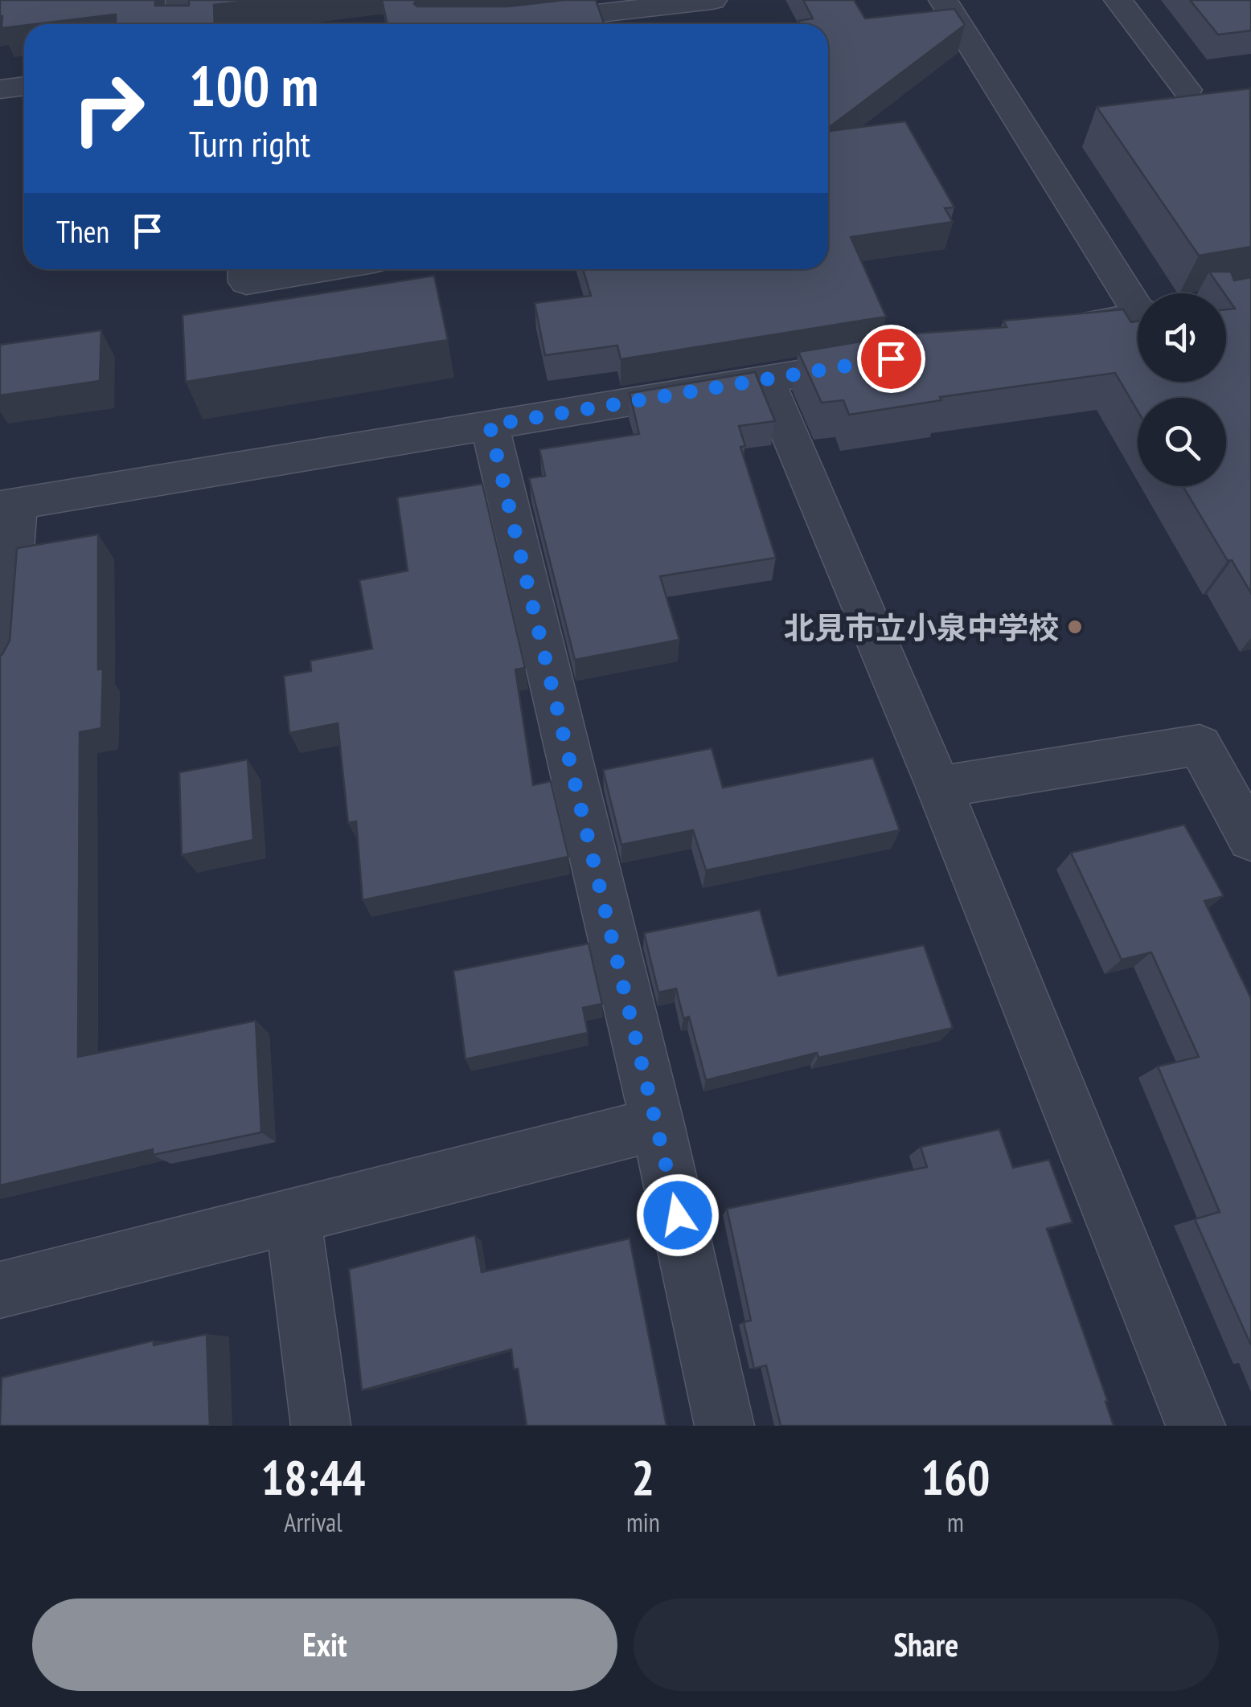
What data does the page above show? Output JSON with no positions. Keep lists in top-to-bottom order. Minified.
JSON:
{"places":["北見市立小泉中学校"],"page":{"turn":["100 m","Turn right"],"then":"Then","eta":["18:44","Arrival","2","min","160","m"],"buttons":["Exit","Share"]}}
